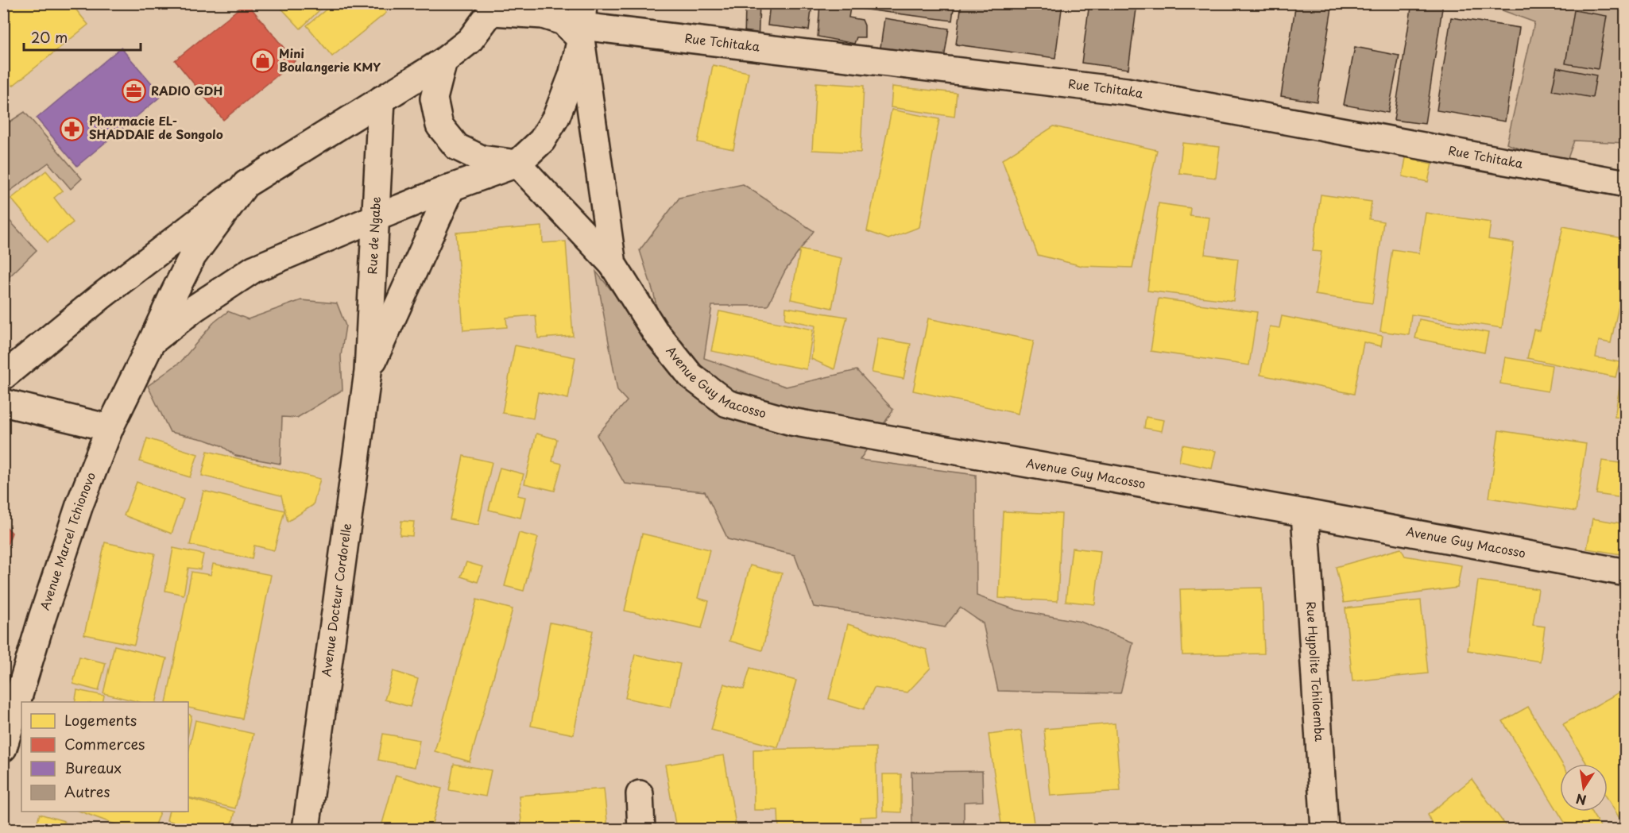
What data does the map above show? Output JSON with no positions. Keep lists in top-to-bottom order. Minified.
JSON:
{"streets":{"main road":["Rue Tchitaka","Rue de Ngabe","Avenue Guy Macosso","Avenue Marcel Tchionovo","Avenue Docteur Cordorelle","Rue Hypolite Tchiloemba"]},"crossings":[["Rue de Ngabe","Avenue Docteur Cordorelle"],["Avenue Guy Macosso","Rue Hypolite Tchiloemba"]],"places":{"shop":["Mini Boulangerie KMY"],"office":["RADIO GDH"],"pharmacy":["Pharmacie EL- SHADDAIE de Songolo"]},"legend":["Logements","Commerces","Bureaux","Autres"],"scale_bar":"20 m","north":"bottom"}
